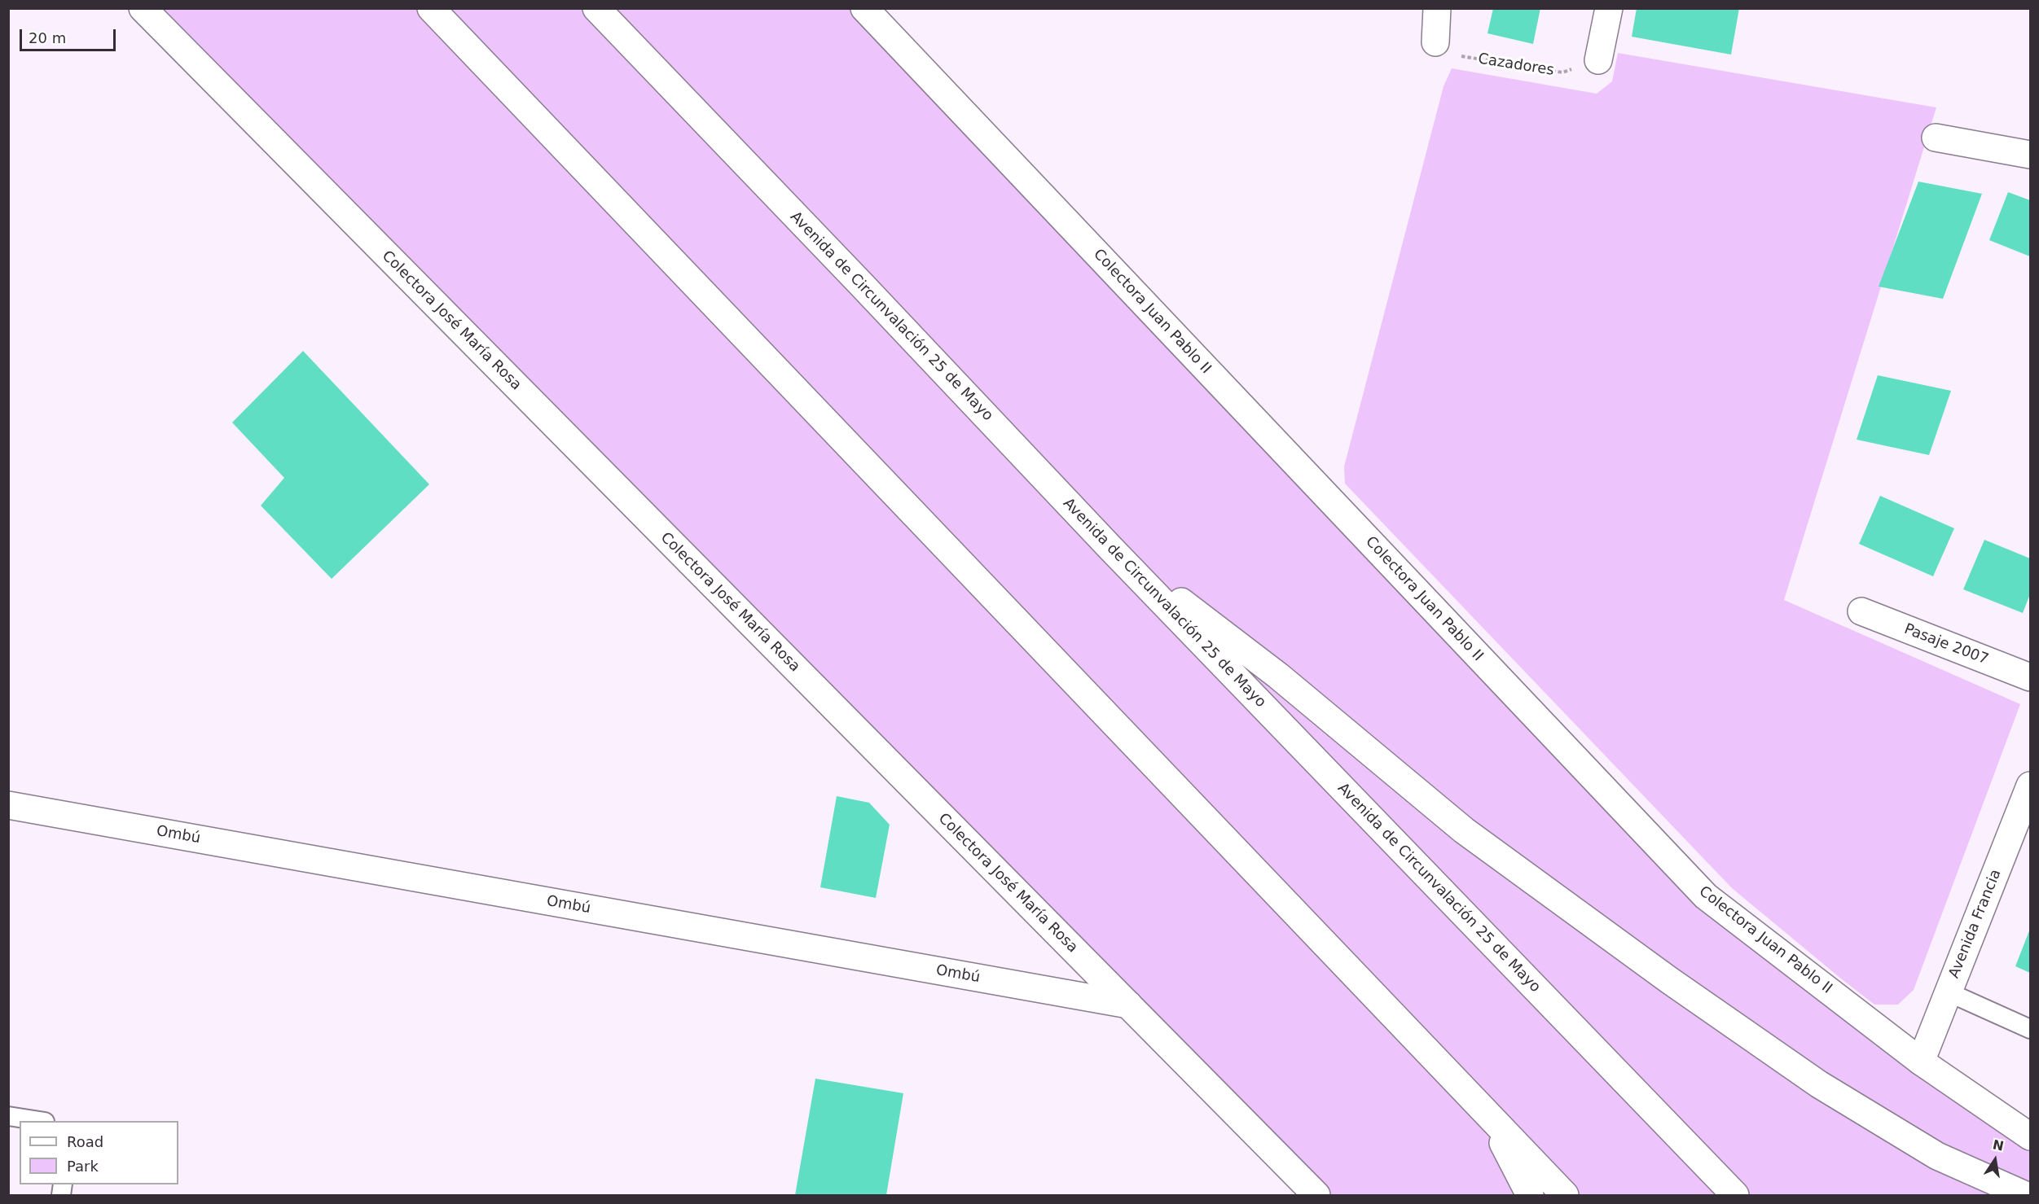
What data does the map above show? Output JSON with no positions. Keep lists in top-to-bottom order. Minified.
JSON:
{"streets":{"main road":["Colectora Juan Pablo II","Avenida de Circunvalación 25 de Mayo","Colectora José María Rosa","Pasaje 2007","Ombú","Avenida Francia"],"path":["Cazadores"]},"crossings":[["Colectora Juan Pablo II","Avenida Francia"],["Colectora José María Rosa","Ombú"]],"legend":["Road","Park"],"scale_bar":"20 m","north":"top"}
